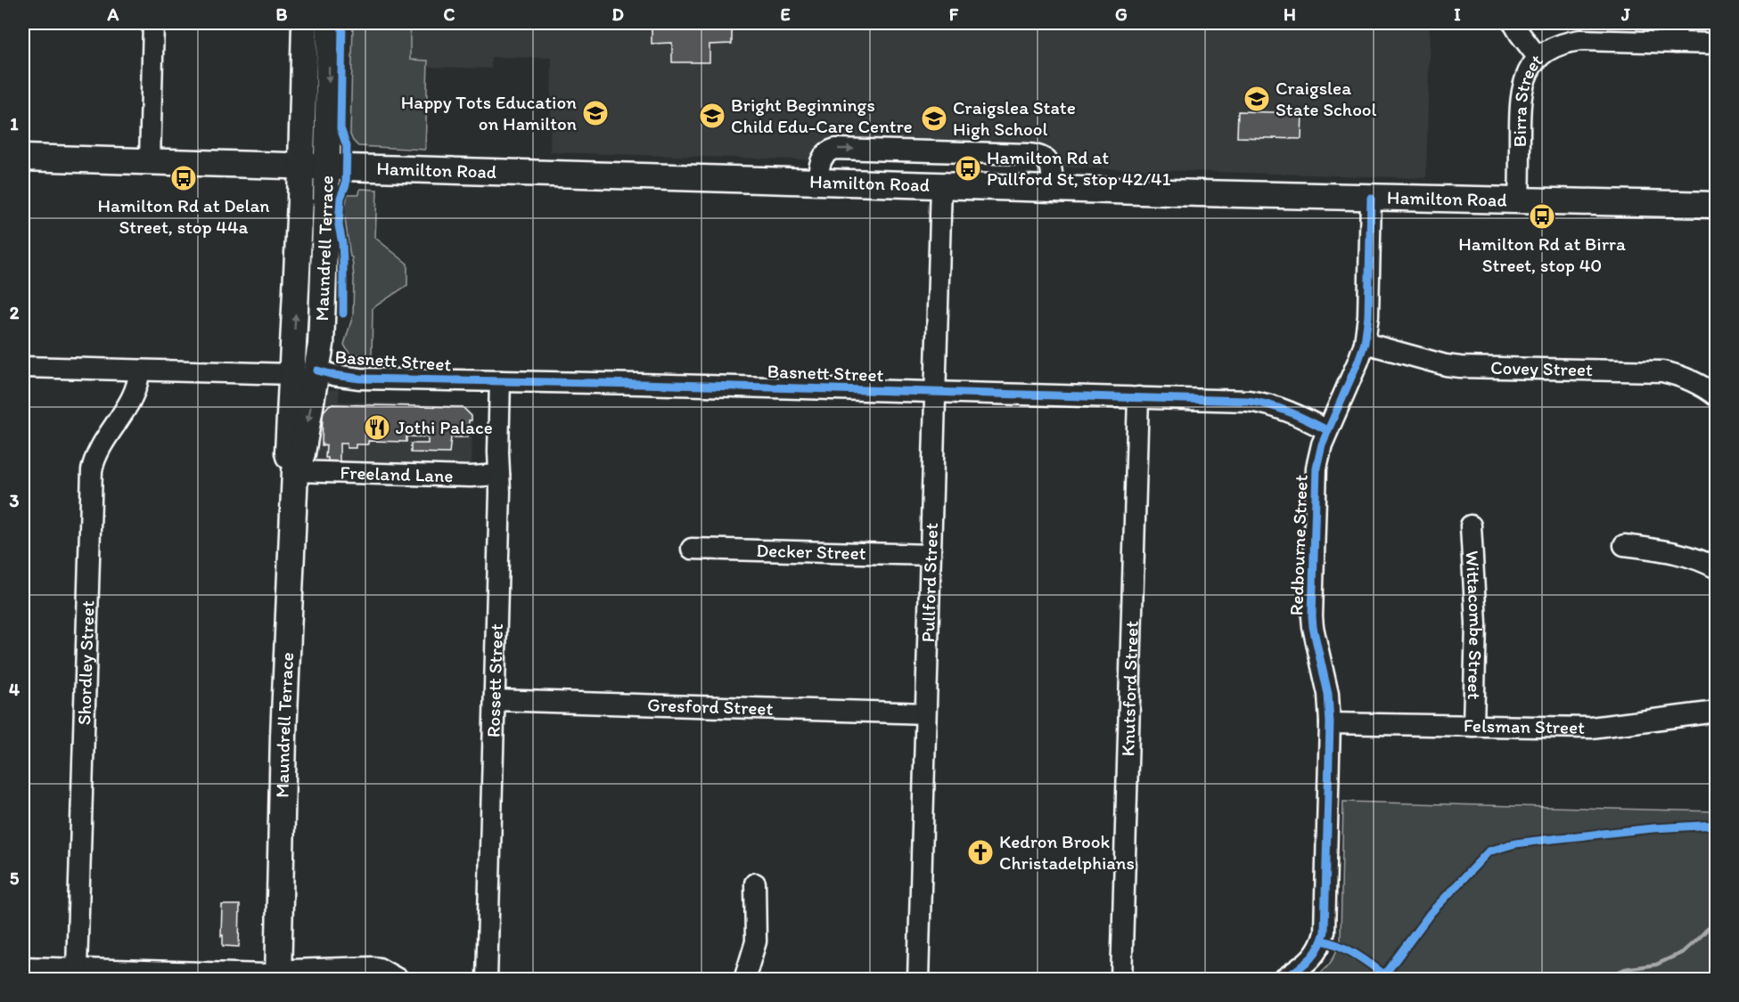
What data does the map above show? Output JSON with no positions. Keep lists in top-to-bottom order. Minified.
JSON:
{"streets":{"main road":["Hamilton Road","Maundrell Terrace"],"street":["Birra Street","Basnett Street","Covey Street","Freeland Lane","Redbourne Street","Decker Street","Pullford Street","Wittacombe Street","Shordley Street","Rossett Street","Knutsford Street","Gresford Street","Felsman Street"]},"crossings":[["Birra Street","Hamilton Road"],["Hamilton Road","Maundrell Terrace"],["Hamilton Road","Redbourne Street"],["Hamilton Road","Pullford Street"],["Maundrell Terrace","Basnett Street"],["Maundrell Terrace","Freeland Lane"],["Basnett Street","Redbourne Street"],["Basnett Street","Pullford Street"],["Basnett Street","Shordley Street"],["Basnett Street","Rossett Street"],["Basnett Street","Knutsford Street"],["Covey Street","Redbourne Street"],["Freeland Lane","Rossett Street"],["Redbourne Street","Felsman Street"],["Decker Street","Pullford Street"],["Pullford Street","Gresford Street"],["Wittacombe Street","Felsman Street"],["Rossett Street","Gresford Street"]],"places":{"school or university":["Craigslea State School","Happy Tots Education on Hamilton","Bright Beginnings Child Edu-Care Centre","Craigslea State High School"],"bus stop":["Hamilton Rd at Pullford St, stop 42/41","Hamilton Rd at Delan Street, stop 44a","Hamilton Rd at Birra Street, stop 40"],"restaurant":["Jothi Palace"],"church":["Kedron Brook Christadelphians"]},"grid":{"columns":["A","B","C","D","E","F","G","H","I","J"],"rows":["1","2","3","4","5"]}}
